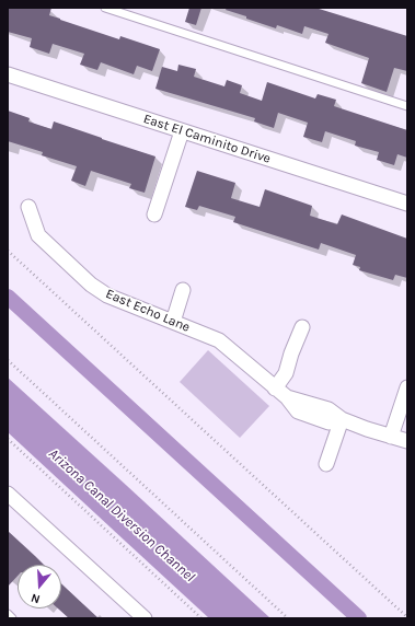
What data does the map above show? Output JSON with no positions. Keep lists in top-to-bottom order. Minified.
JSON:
{"streets":{"street":["East El Caminito Drive","East Echo Lane"]},"water":["Arizona Canal Diversion Channel"],"north":"bottom"}
